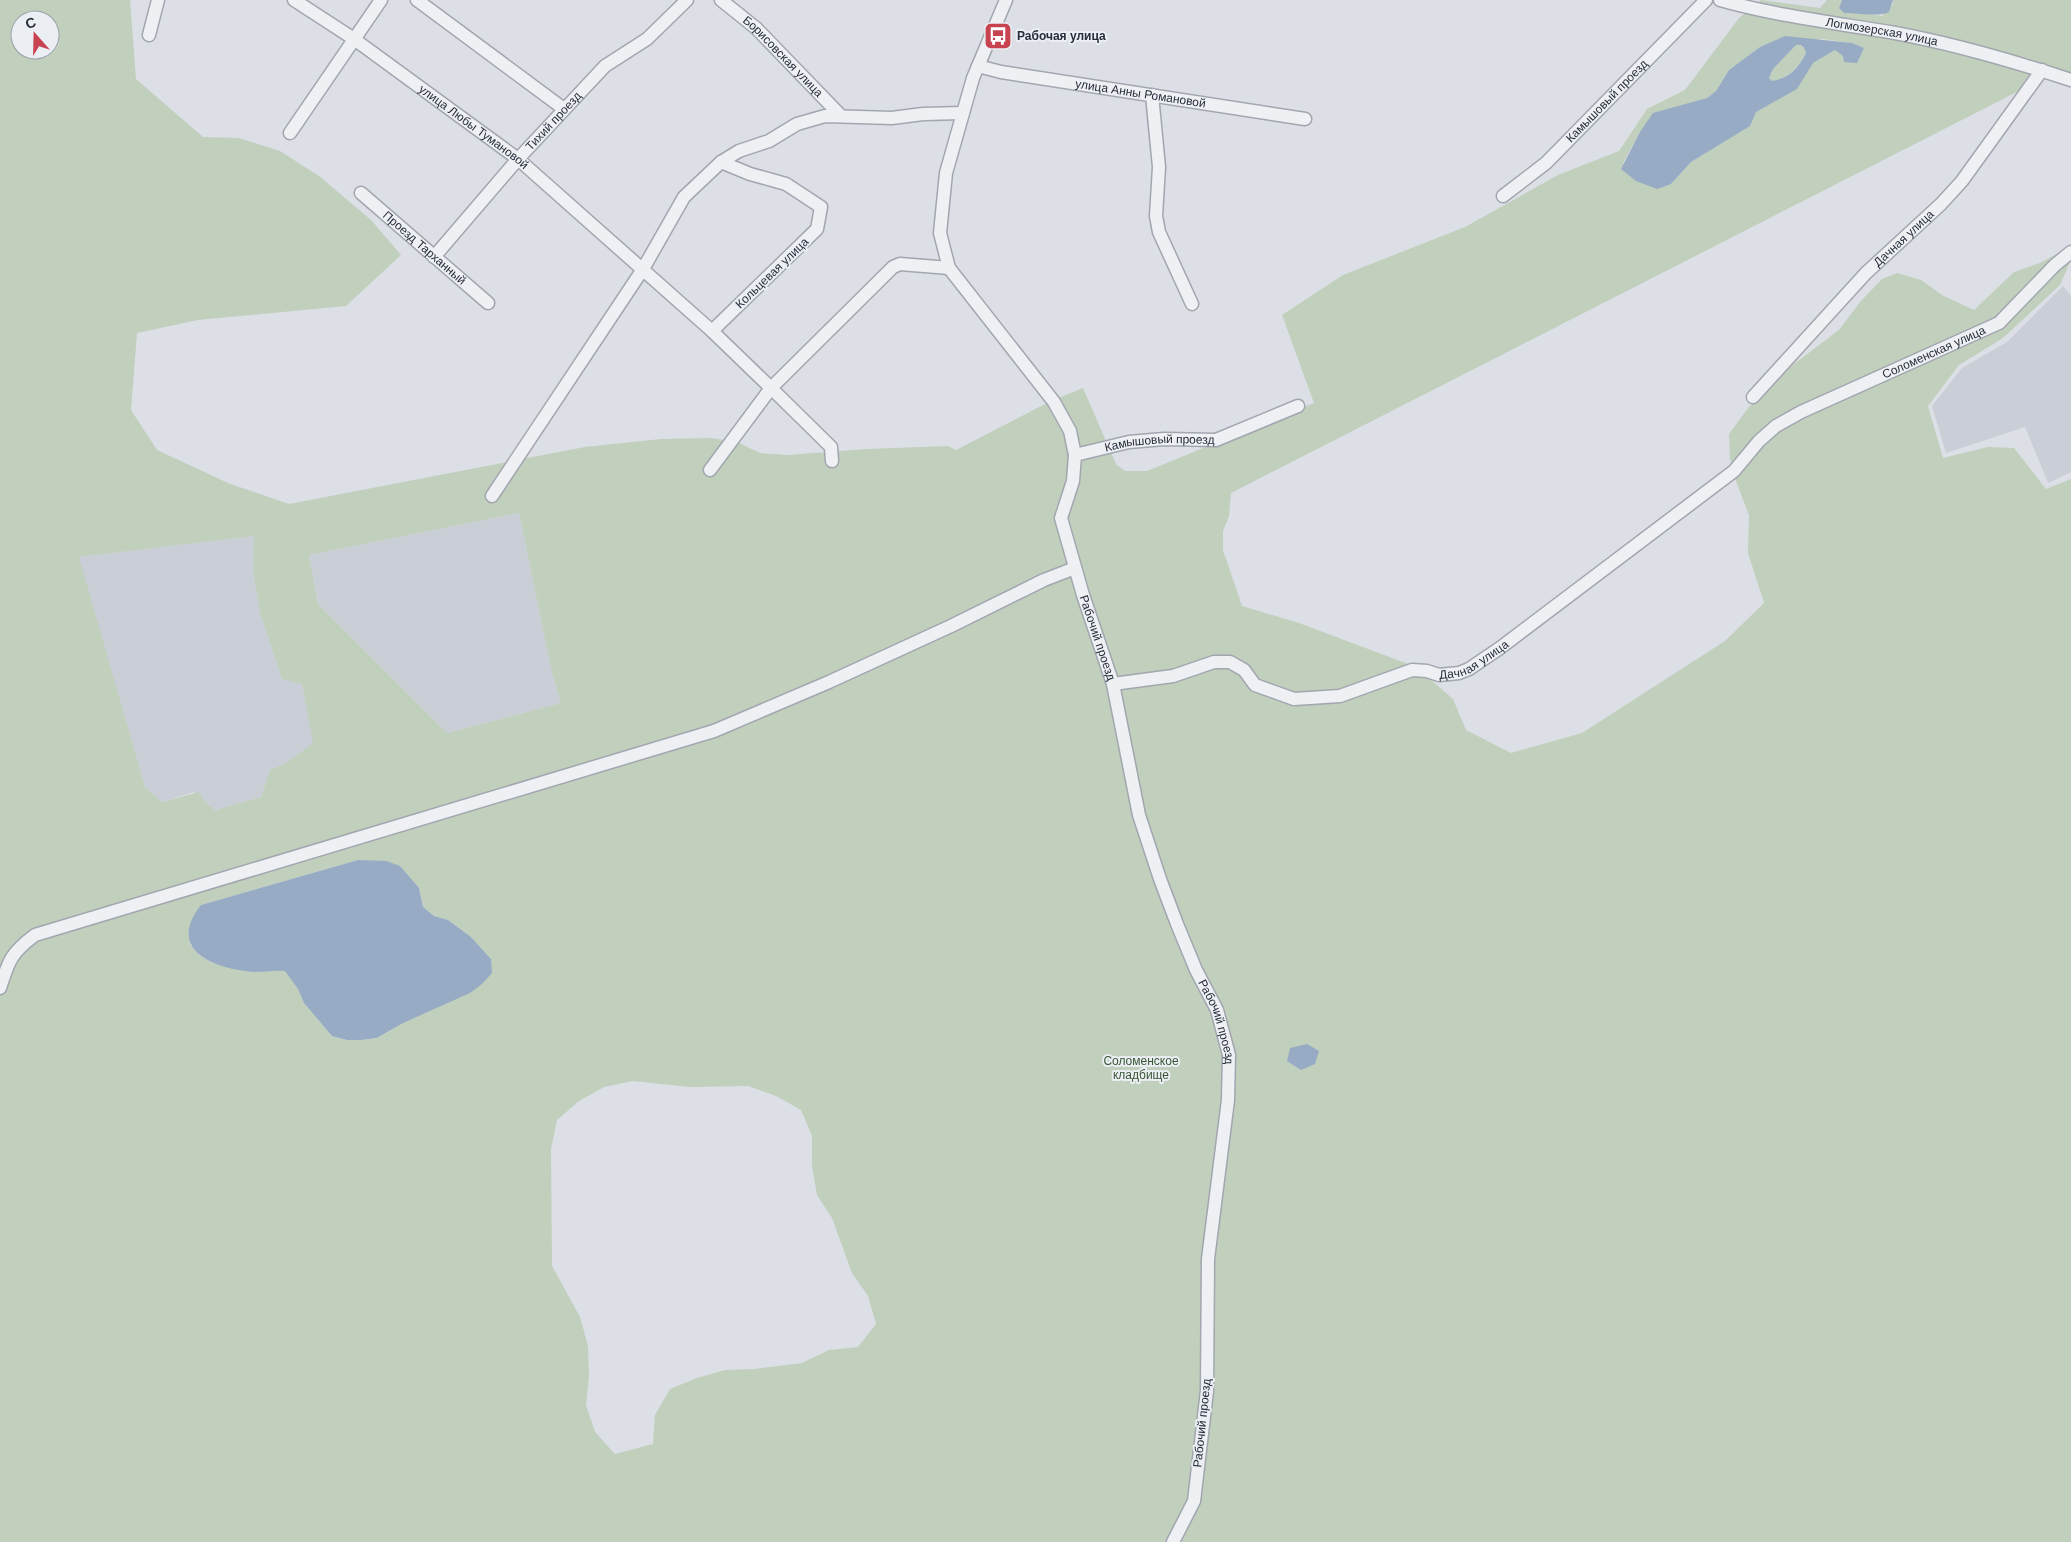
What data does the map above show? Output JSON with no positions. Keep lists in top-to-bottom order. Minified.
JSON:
{"streets":{"street":["Логмозерская улица","Борисовская улица","улица Анны Романовой","Камышовый проезд","Тихий проезд","улица Любы Тумановой","Дачная улица","Проезд Тарханный","Кольцевая улица","Соломенская улица","Рабочий проезд"]},"crossings":[["Логмозерская улица","Дачная улица"],["Камышовый проезд","Рабочий проезд"],["Тихий проезд","улица Любы Тумановой"],["Тихий проезд","Проезд Тарханный"],["улица Любы Тумановой","Кольцевая улица"],["Дачная улица","Соломенская улица"],["Дачная улица","Рабочий проезд"]],"parks":["Соломенское кладбище"],"places":{"bus stop":["Рабочая улица"]},"north":"top"}
